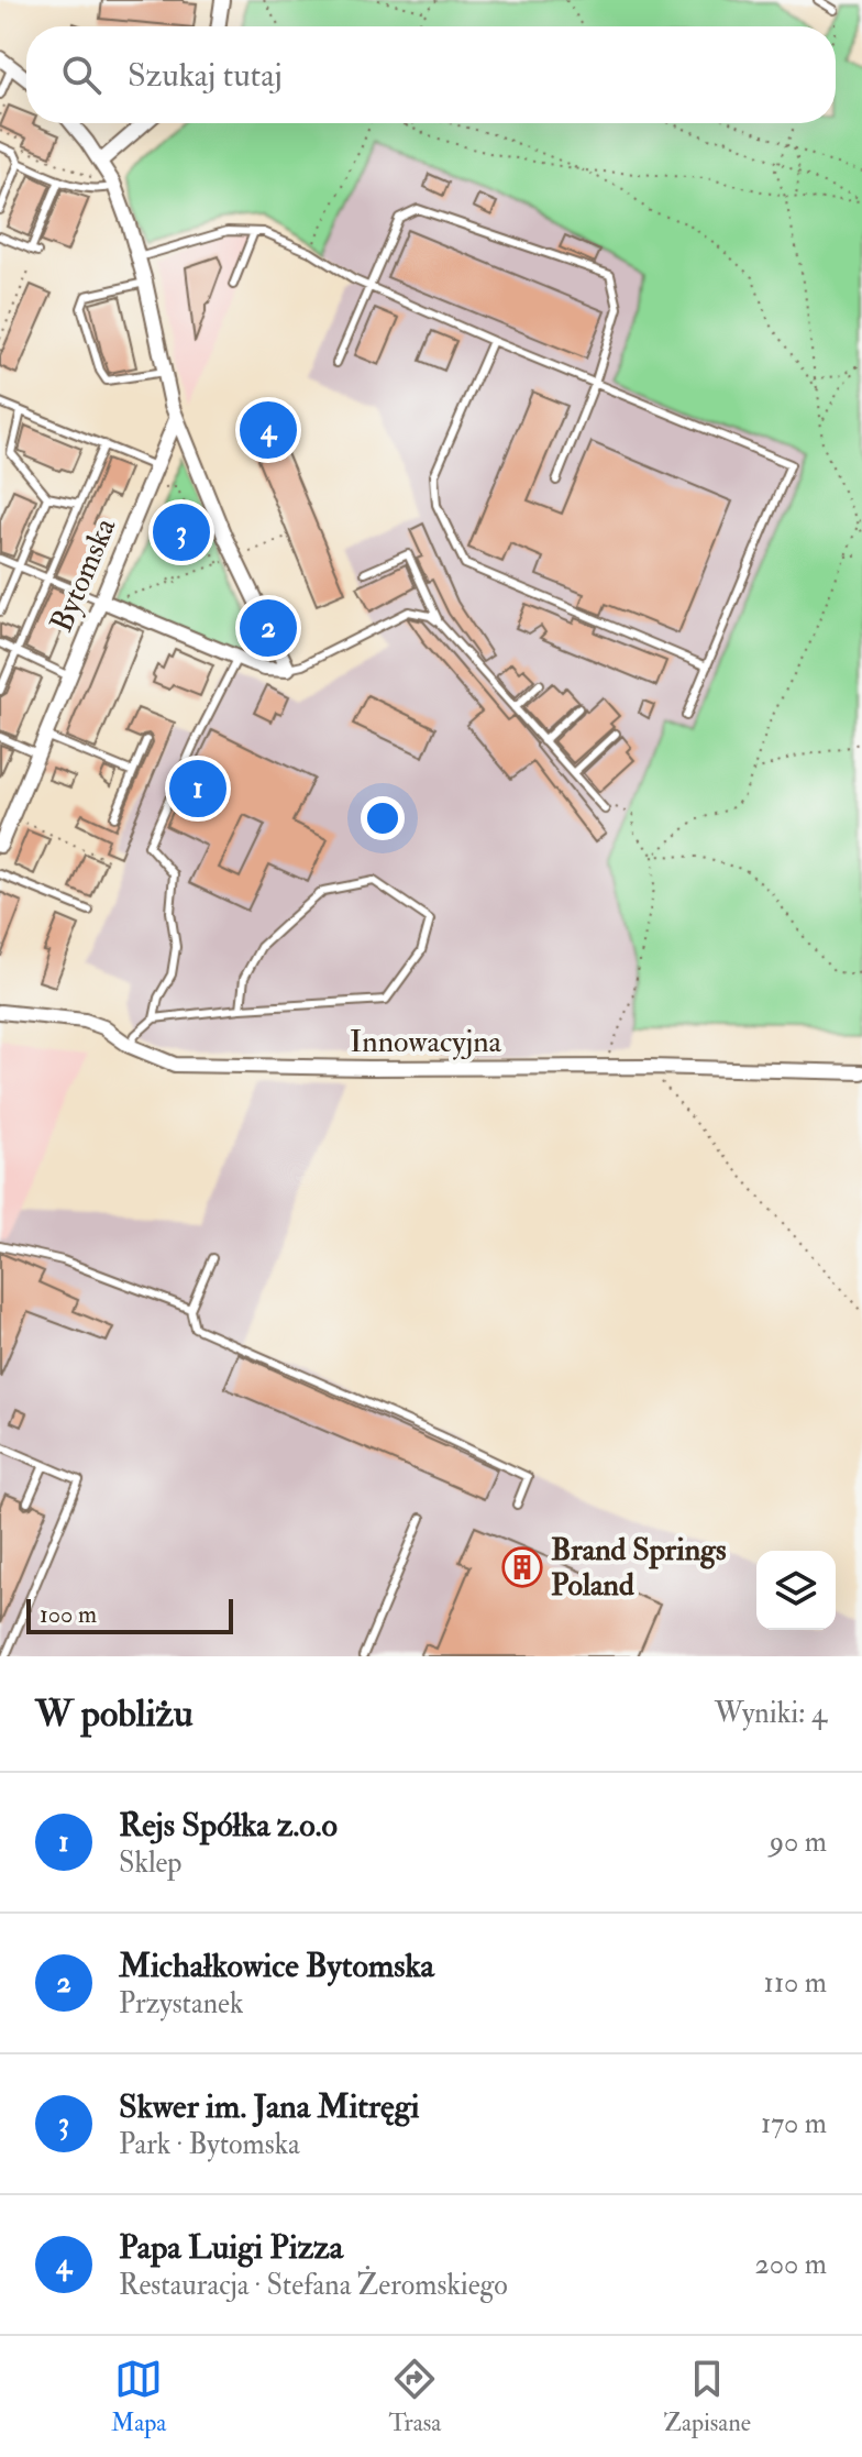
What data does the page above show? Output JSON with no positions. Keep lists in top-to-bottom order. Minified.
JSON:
{"streets":{"street":["Bytomska","Innowacyjna"]},"places":{"building":["Brand Springs Poland"]},"scale_bar":"100 m","page":{"search":"Szukaj tutaj","pins":["4","3","2","1"],"scale":"100 m","heading":["W pobliżu","Wyniki: 4"],"list":[{"mark":"1","name":"Rejs Spółka z.o.o","note":"Sklep","value":"90 m"},{"mark":"2","name":"Michałkowice Bytomska","note":"Przystanek","value":"110 m"},{"mark":"3","name":"Skwer im. Jana Mitręgi","note":"Park · Bytomska","value":"170 m"},{"mark":"4","name":"Papa Luigi Pizza","note":"Restauracja · Stefana Żeromskiego","value":"200 m"}],"nav":["Mapa","Trasa","Zapisane"]}}
